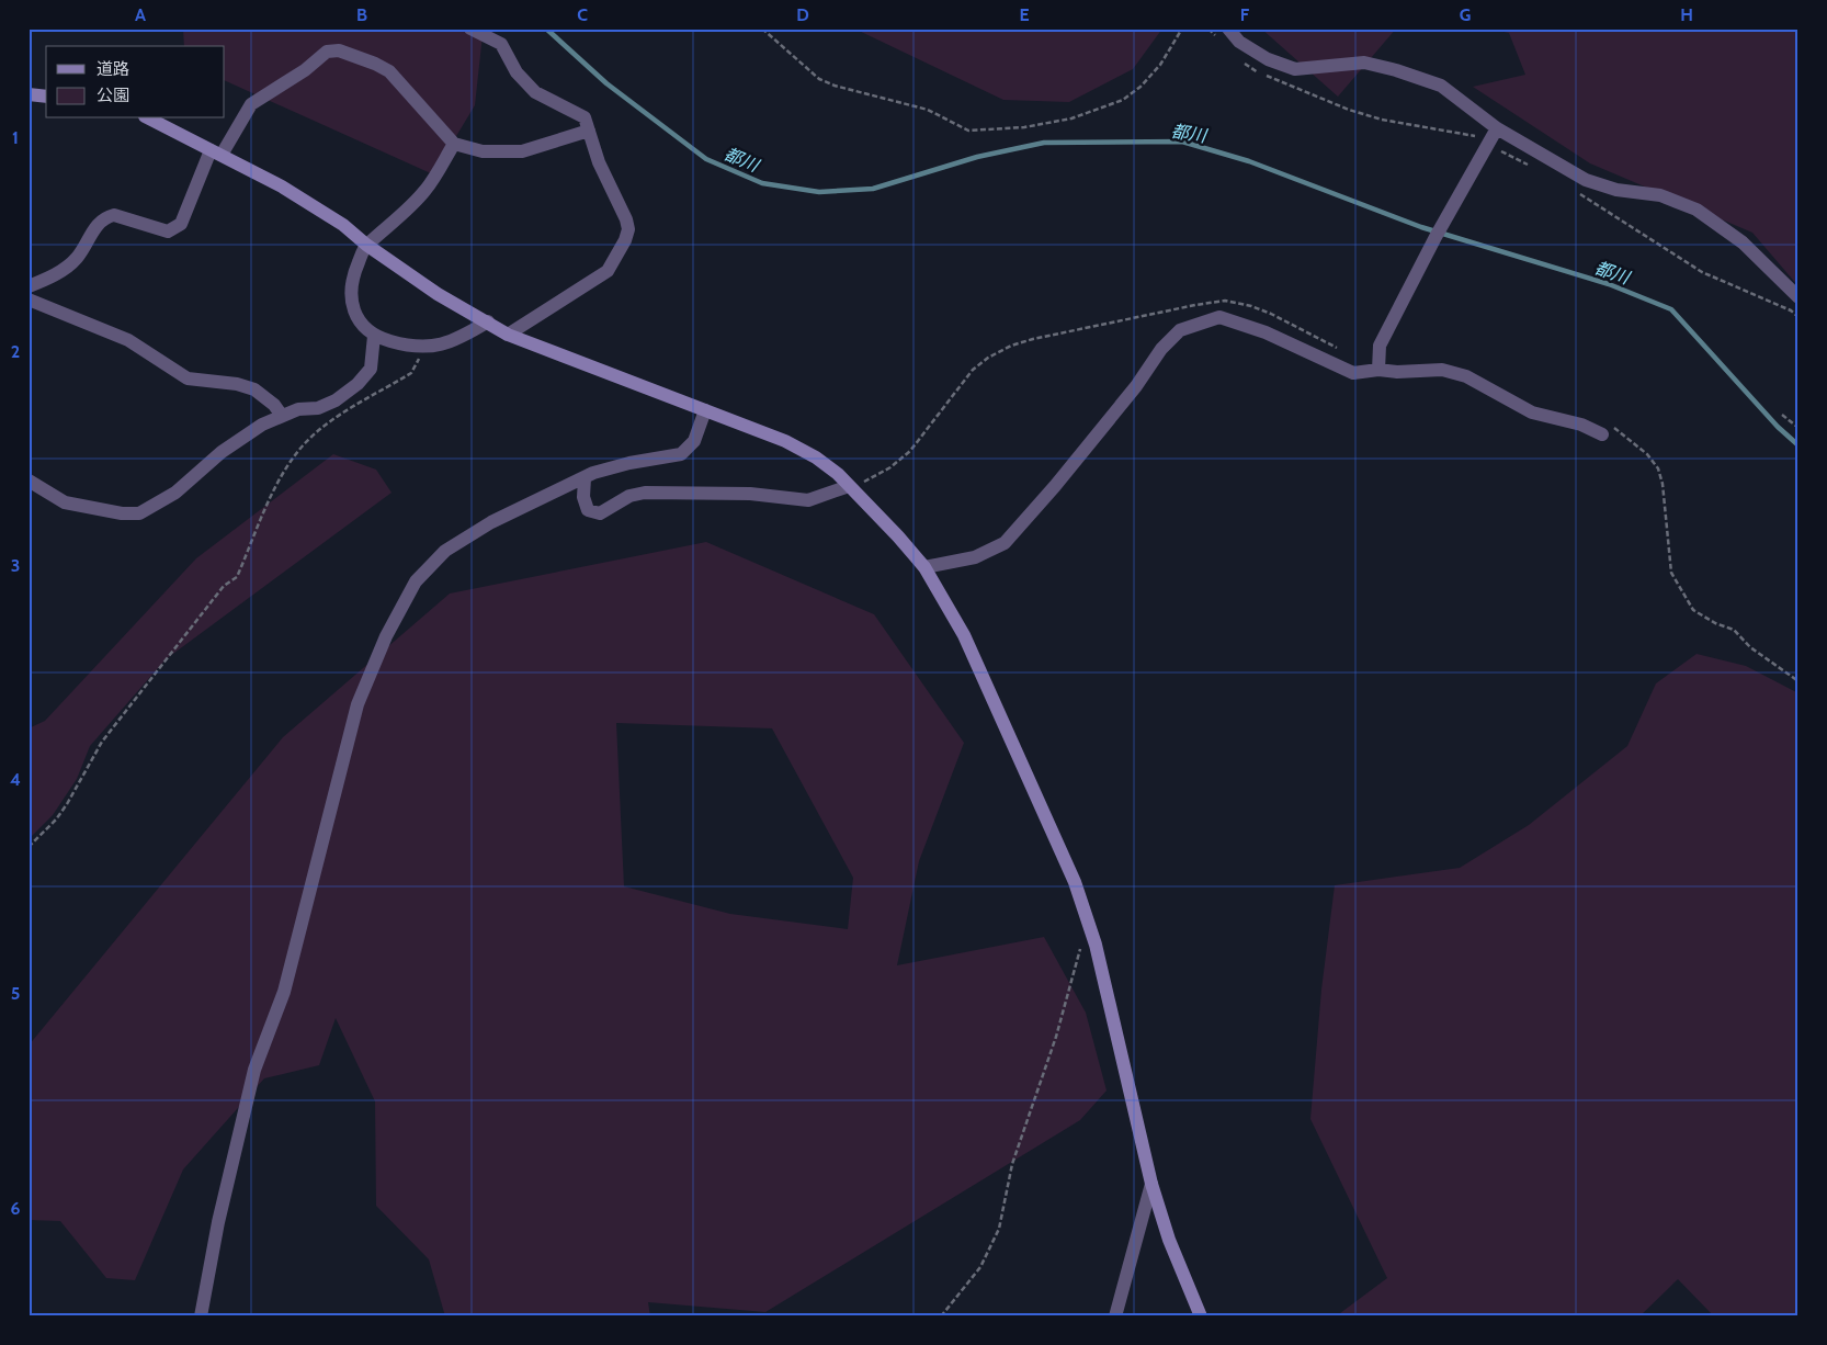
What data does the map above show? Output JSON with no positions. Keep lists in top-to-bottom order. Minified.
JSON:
{"water":["都川"],"legend":["道路","公園"],"grid":{"columns":["A","B","C","D","E","F","G","H"],"rows":["1","2","3","4","5","6"]}}
